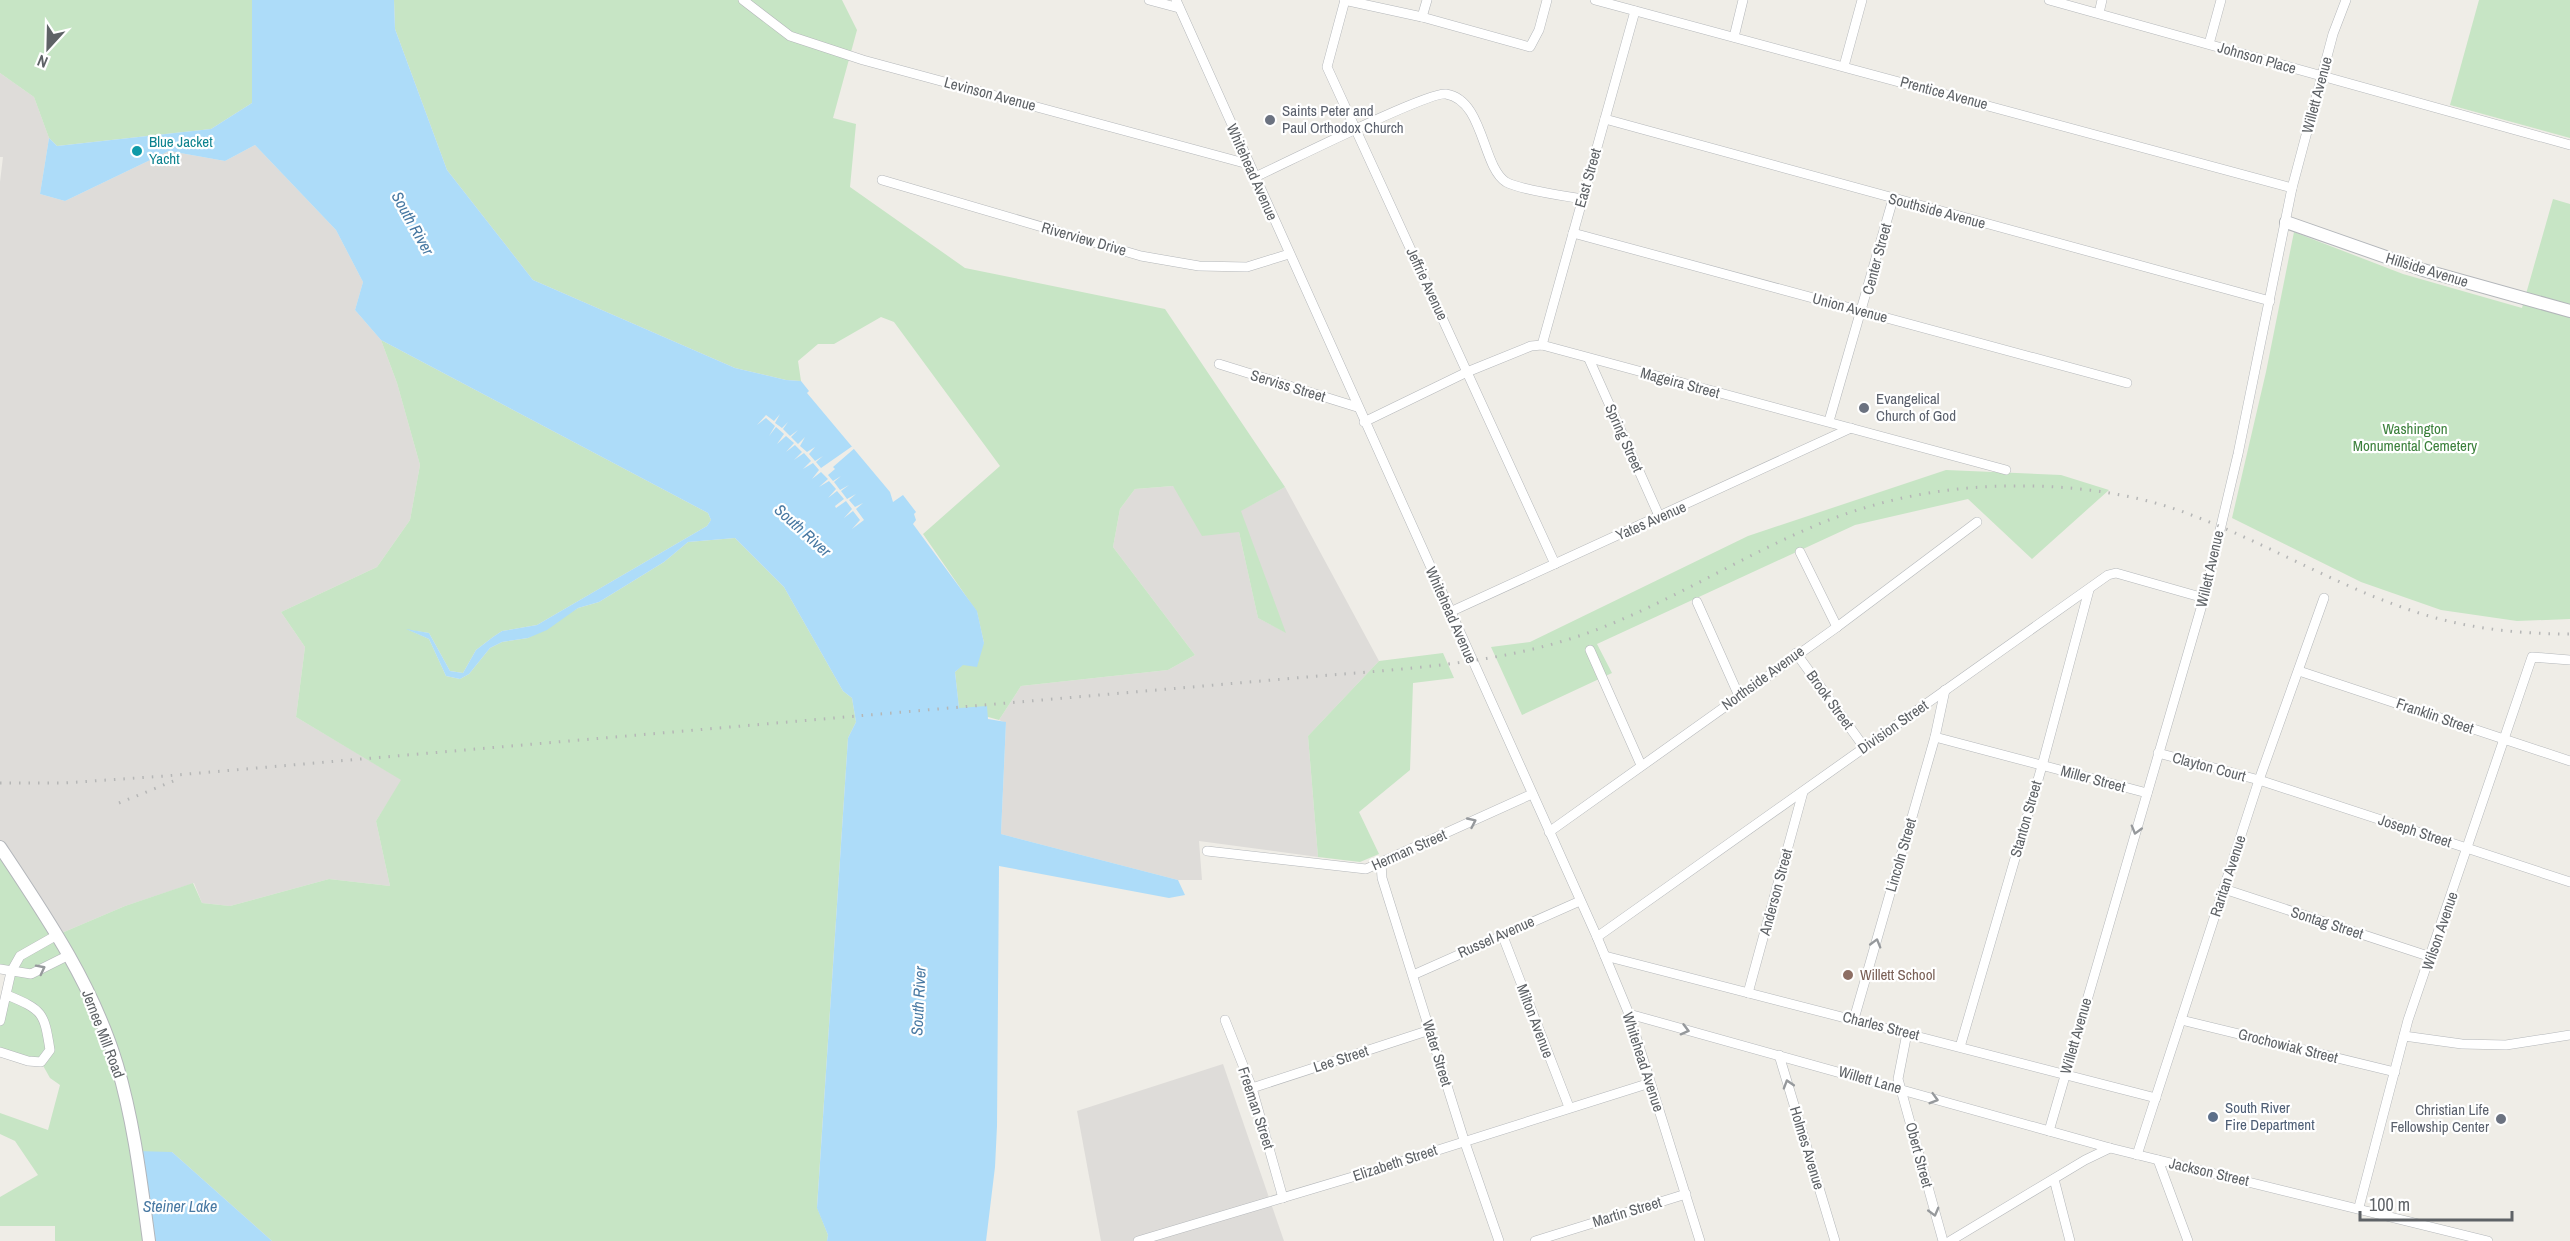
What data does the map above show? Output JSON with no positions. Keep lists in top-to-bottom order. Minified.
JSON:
{"streets":{"street":["Johnson Place","Prentice Avenue","Levinson Avenue","Willett Avenue","Whitehead Avenue","East Street","Southside Avenue","Riverview Drive","Center Street","Hillside Avenue","Jeffrie Avenue","Union Avenue","Mageira Street","Serviss Street","Spring Street","Yates Avenue","Northside Avenue","Brook Street","Franklin Street","Division Street","Clayton Court","Miller Street","Stanton Street","Joseph Street","Herman Street","Lincoln Street","Raritan Avenue","Anderson Street","Sontag Street","Wilson Avenue","Russel Avenue","Milton Avenue","Charles Street","Jernee Mill Road","Grochowiak Street","Water Street","Lee Street","Willett Lane","Freeman Street","Holmes Avenue","Obert Street","Elizabeth Street","Jackson Street","Martin Street"]},"crossings":[["Johnson Place","Willett Avenue"],["Prentice Avenue","Willett Avenue"],["Prentice Avenue","East Street"],["Levinson Avenue","Whitehead Avenue"],["Willett Avenue","Southside Avenue"],["Willett Avenue","Hillside Avenue"],["Willett Avenue","Division Street"],["Willett Avenue","Clayton Court"],["Willett Avenue","Miller Street"],["Willett Avenue","Charles Street"],["Willett Avenue","Willett Lane"],["Whitehead Avenue","Riverview Drive"],["Whitehead Avenue","Serviss Street"],["Whitehead Avenue","Yates Avenue"],["Whitehead Avenue","Northside Avenue"],["Whitehead Avenue","Division Street"],["Whitehead Avenue","Herman Street"],["Whitehead Avenue","Russel Avenue"],["Whitehead Avenue","Charles Street"],["Whitehead Avenue","Willett Lane"],["Whitehead Avenue","Elizabeth Street"],["Whitehead Avenue","Martin Street"],["East Street","Southside Avenue"],["East Street","Union Avenue"],["East Street","Mageira Street"],["Southside Avenue","Center Street"],["Center Street","Union Avenue"],["Center Street","Mageira Street"],["Jeffrie Avenue","Yates Avenue"],["Mageira Street","Spring Street"],["Mageira Street","Yates Avenue"],["Spring Street","Yates Avenue"],["Northside Avenue","Brook Street"],["Brook Street","Division Street"],["Franklin Street","Raritan Avenue"],["Franklin Street","Wilson Avenue"],["Division Street","Stanton Street"],["Division Street","Lincoln Street"],["Division Street","Anderson Street"],["Clayton Court","Joseph Street"],["Clayton Court","Raritan Avenue"],["Miller Street","Stanton Street"],["Miller Street","Lincoln Street"],["Stanton Street","Charles Street"],["Joseph Street","Raritan Avenue"],["Joseph Street","Wilson Avenue"],["Herman Street","Water Street"],["Lincoln Street","Charles Street"],["Raritan Avenue","Sontag Street"],["Raritan Avenue","Charles Street"],["Raritan Avenue","Grochowiak Street"],["Raritan Avenue","Jackson Street"],["Anderson Street","Charles Street"],["Sontag Street","Wilson Avenue"],["Wilson Avenue","Grochowiak Street"],["Wilson Avenue","Jackson Street"],["Russel Avenue","Milton Avenue"],["Russel Avenue","Water Street"],["Milton Avenue","Elizabeth Street"],["Charles Street","Obert Street"],["Water Street","Lee Street"],["Water Street","Elizabeth Street"],["Lee Street","Freeman Street"],["Willett Lane","Holmes Avenue"],["Willett Lane","Obert Street"],["Willett Lane","Jackson Street"],["Freeman Street","Elizabeth Street"]],"one_way":["Herman Street","Lincoln Street","Willett Lane","Holmes Avenue","Obert Street"],"water":["South River","Steiner Lake"],"parks":["Washington Monumental Cemetery"],"places":["Saints Peter and Paul Orthodox Church","Blue Jacket Yacht","Evangelical Church of God","Willett School","South River Fire Department","Christian Life Fellowship Center"],"scale_bar":"100 m","north":"bottom"}
